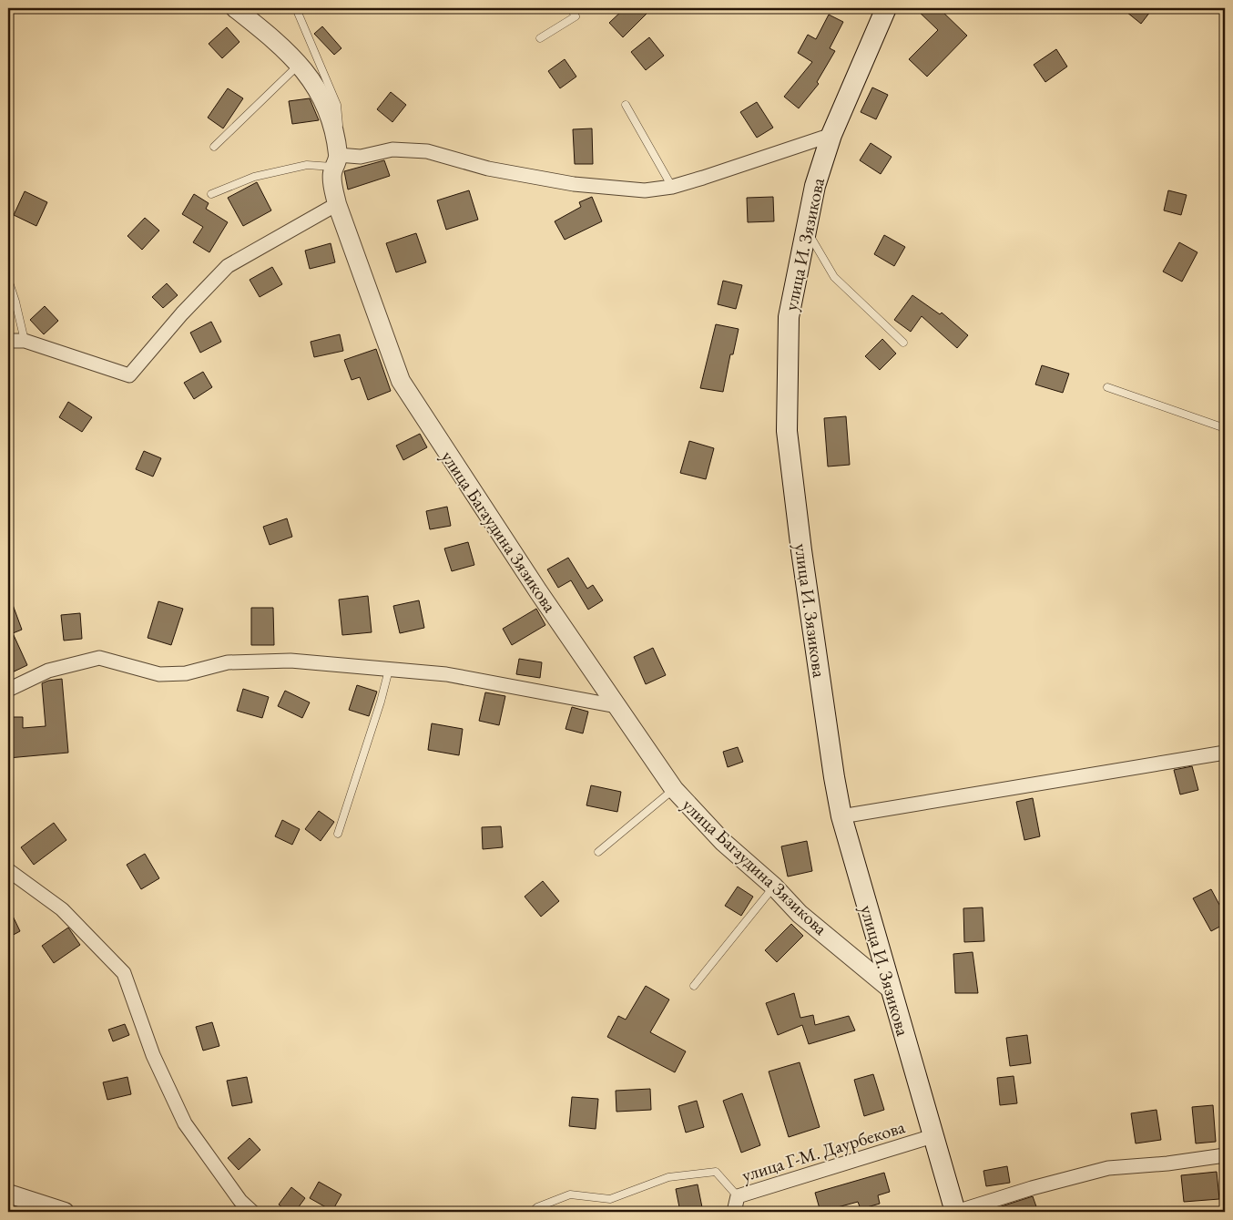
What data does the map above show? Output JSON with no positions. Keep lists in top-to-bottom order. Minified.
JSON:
{"streets":{"main road":["улица И. Зязикова"],"street":["улица Багаудина Зязикова","улица Г-М. Даурбекова"]},"crossings":[["улица И. Зязикова","улица Багаудина Зязикова"],["улица И. Зязикова","улица Г-М. Даурбекова"]]}
